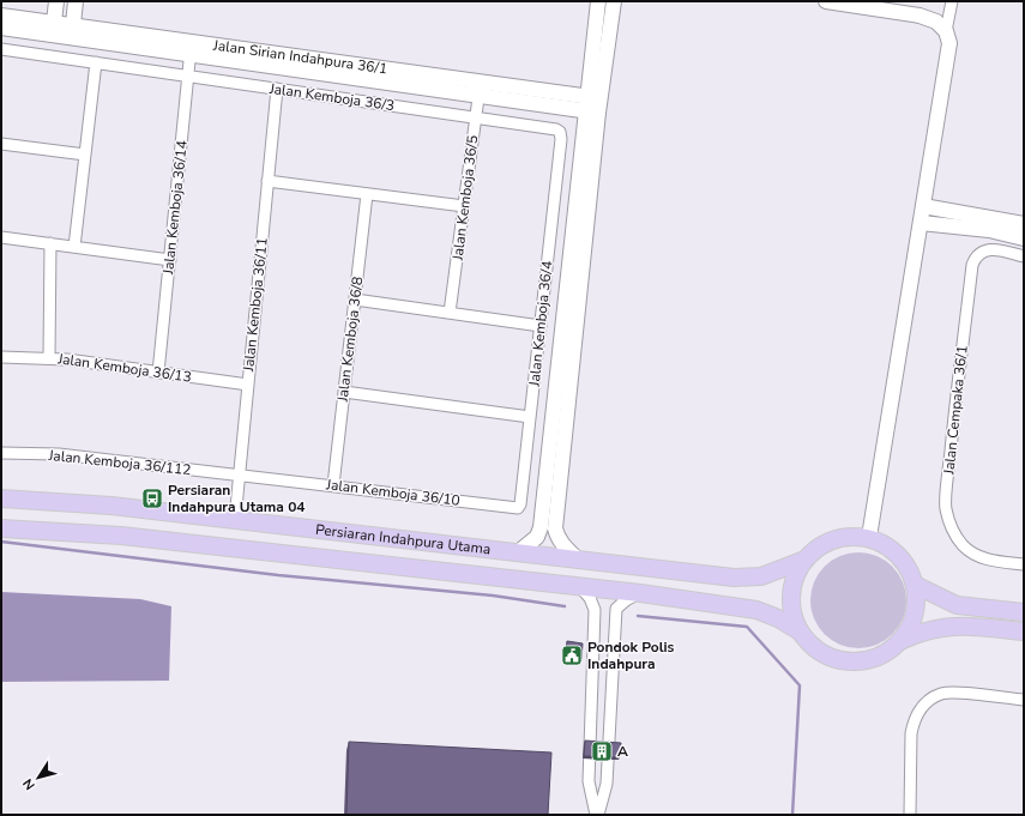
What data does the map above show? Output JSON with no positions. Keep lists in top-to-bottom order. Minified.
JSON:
{"streets":{"main road":["Persiaran Indahpura Utama"],"street":["Jalan Sirian Indahpura 36/1","Jalan Kemboja 36/3","Jalan Kemboja 36/5","Jalan Kemboja 36/14","Jalan Kemboja 36/11","Jalan Kemboja 36/4","Jalan Kemboja 36/8","Jalan Kemboja 36/13","Jalan Cempaka 36/1","Jalan Kemboja 36/112","Jalan Kemboja 36/10"]},"crossings":[["Jalan Sirian Indahpura 36/1","Jalan Kemboja 36/5"],["Jalan Sirian Indahpura 36/1","Jalan Kemboja 36/14"],["Jalan Kemboja 36/3","Jalan Kemboja 36/5"],["Jalan Kemboja 36/3","Jalan Kemboja 36/14"],["Jalan Kemboja 36/3","Jalan Kemboja 36/11"],["Jalan Kemboja 36/3","Jalan Kemboja 36/4"],["Jalan Kemboja 36/14","Jalan Kemboja 36/13"],["Jalan Kemboja 36/11","Jalan Kemboja 36/13"],["Jalan Kemboja 36/11","Jalan Kemboja 36/112"],["Jalan Kemboja 36/11","Jalan Kemboja 36/10"],["Jalan Kemboja 36/11","Persiaran Indahpura Utama"],["Jalan Kemboja 36/4","Jalan Kemboja 36/10"],["Jalan Kemboja 36/8","Jalan Kemboja 36/10"],["Jalan Kemboja 36/112","Jalan Kemboja 36/10"]],"places":{"bus stop":["Persiaran Indahpura Utama 04"],"public building":["Pondok Polis Indahpura"],"building":["A"]},"north":"bottom left"}
